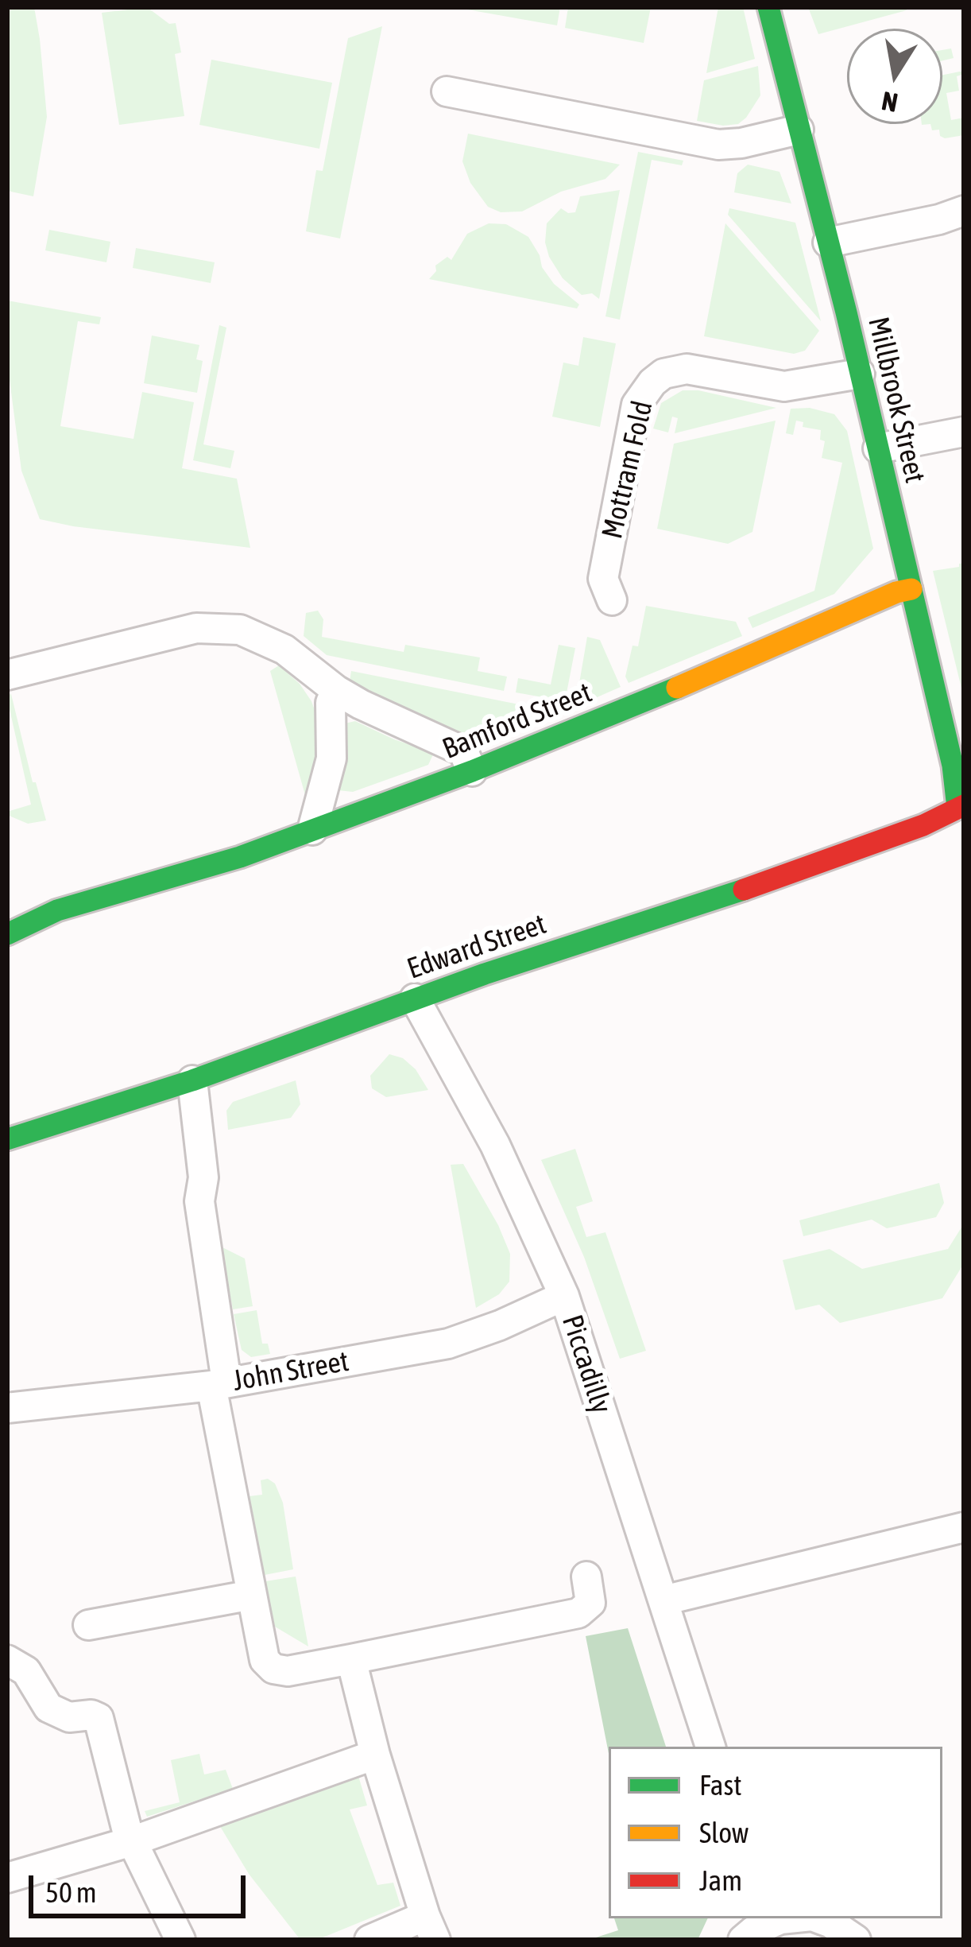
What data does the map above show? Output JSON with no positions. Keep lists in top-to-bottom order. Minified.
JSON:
{"streets":{"street":["Millbrook Street","Mottram Fold","Bamford Street","Edward Street","Piccadilly","John Street"]},"crossings":[["Millbrook Street","Mottram Fold"],["Millbrook Street","Bamford Street"],["Millbrook Street","Edward Street"],["Edward Street","Piccadilly"],["Piccadilly","John Street"]],"legend":["Fast","Slow","Jam"],"scale_bar":"50 m","north":"bottom"}
